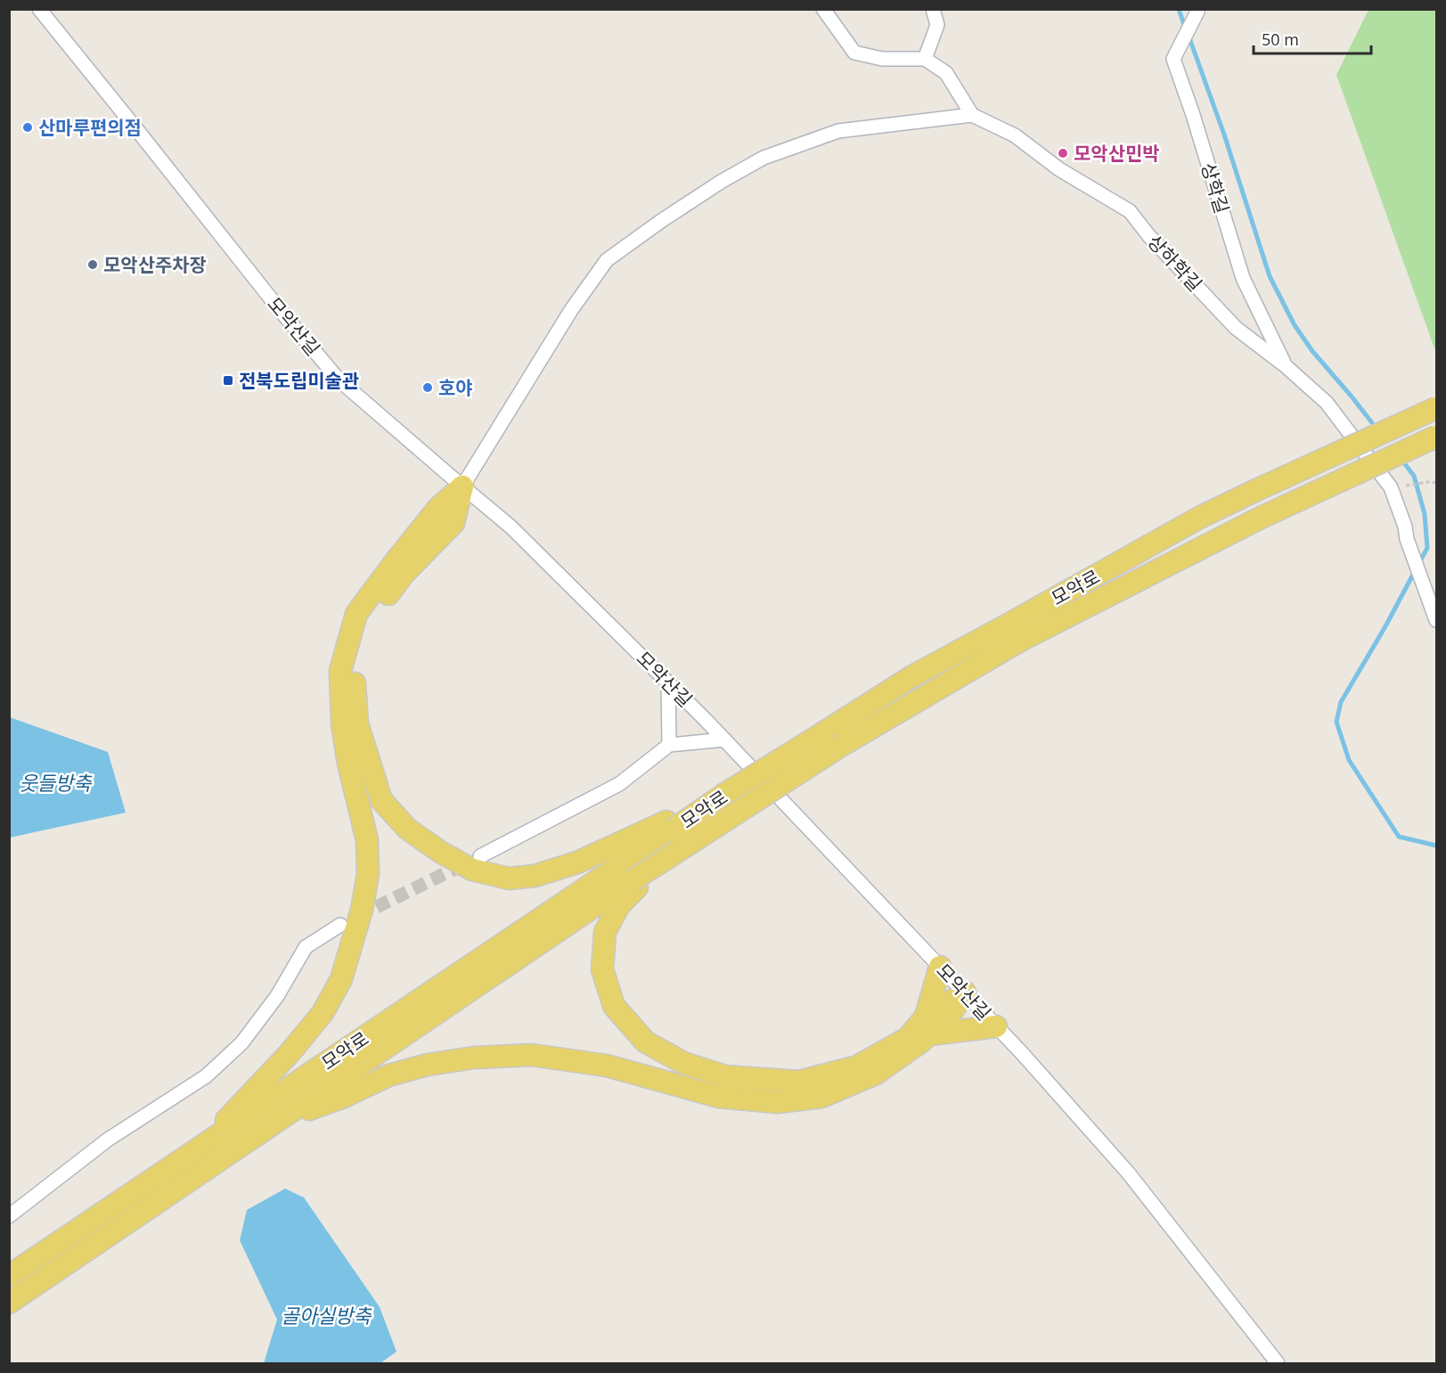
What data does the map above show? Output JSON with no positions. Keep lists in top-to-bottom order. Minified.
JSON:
{"streets":{"main road":["모악로"],"street":["상학길","상하학길","모악산길"]},"crossings":[["상학길","상하학길"]],"water":["웃들방축","골아실방축"],"places":{"other":["산마루편의점","모악산민박","모악산주차장","호야"],"transit":["전북도립미술관"]},"scale_bar":"50 m"}
